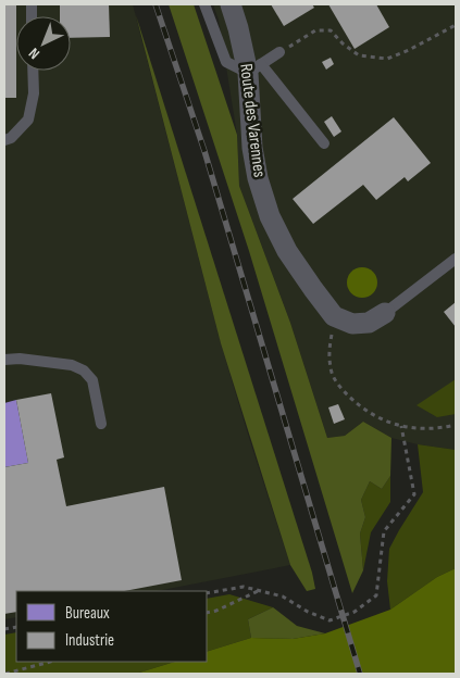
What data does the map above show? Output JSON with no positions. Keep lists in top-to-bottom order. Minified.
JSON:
{"streets":{"street":["Route des Varennes"]},"legend":["Bureaux","Industrie"],"north":"bottom left"}
